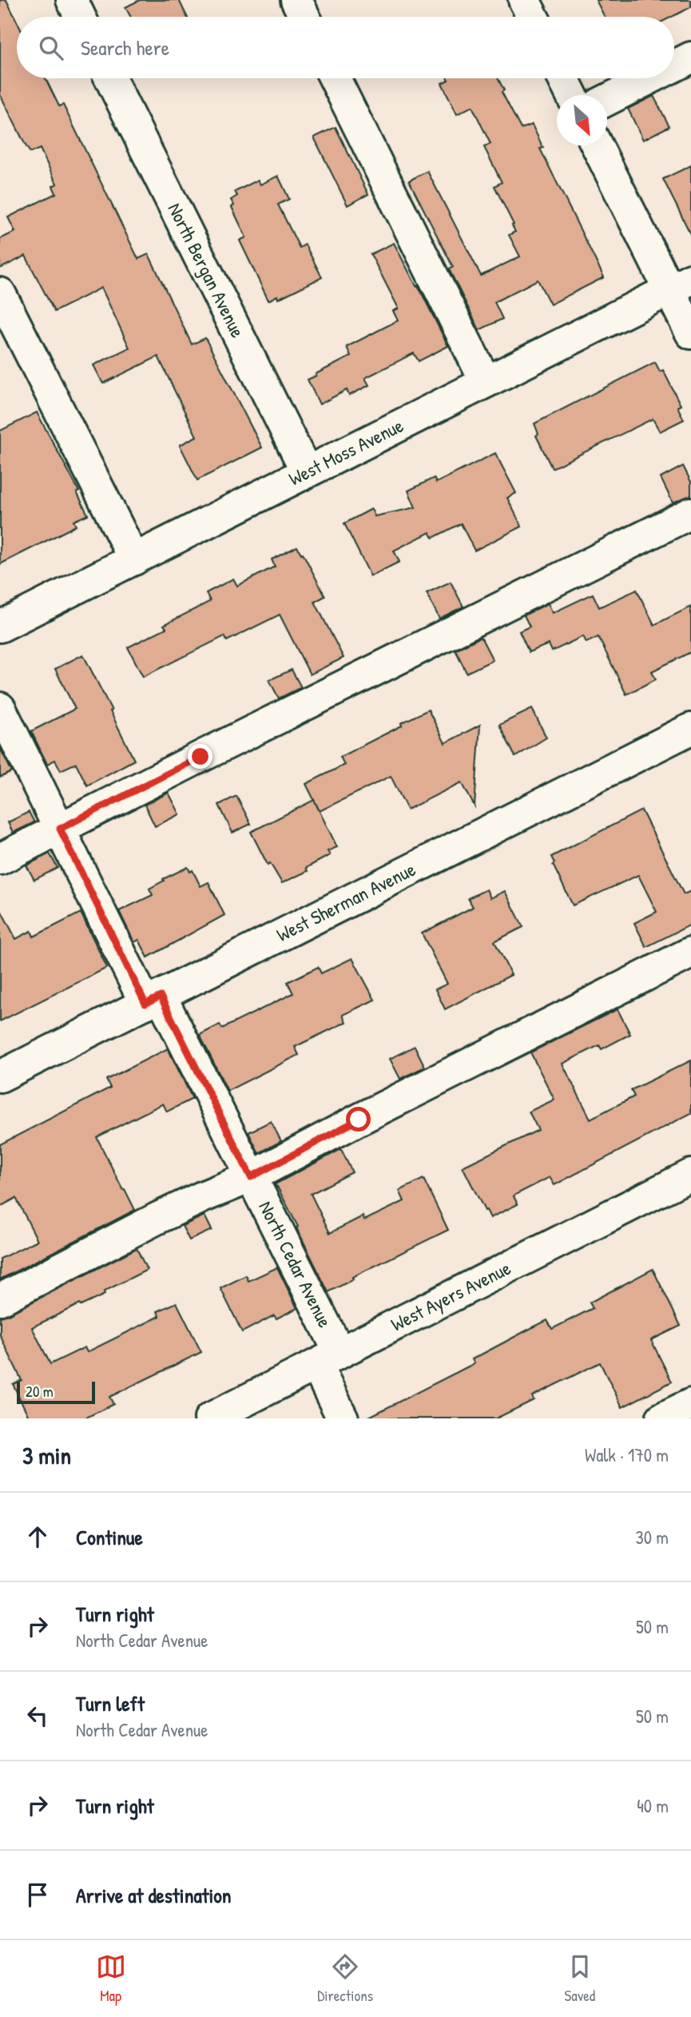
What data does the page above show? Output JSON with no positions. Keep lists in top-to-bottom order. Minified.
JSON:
{"streets":{"street":["North Bergan Avenue","West Moss Avenue","West Sherman Avenue","North Cedar Avenue","West Ayers Avenue"]},"crossings":[["North Bergan Avenue","West Moss Avenue"],["West Sherman Avenue","North Cedar Avenue"],["North Cedar Avenue","West Ayers Avenue"]],"scale_bar":"20 m","north":"bottom right","page":{"search":"Search here","scale":"20 m","heading":["3 min","Walk · 170 m"],"list":[["Continue","30 m"],["Turn right","North Cedar Avenue","50 m"],["Turn left","North Cedar Avenue","50 m"],["Turn right","40 m"],"Arrive at destination"],"nav":["Map","Directions","Saved"]}}
